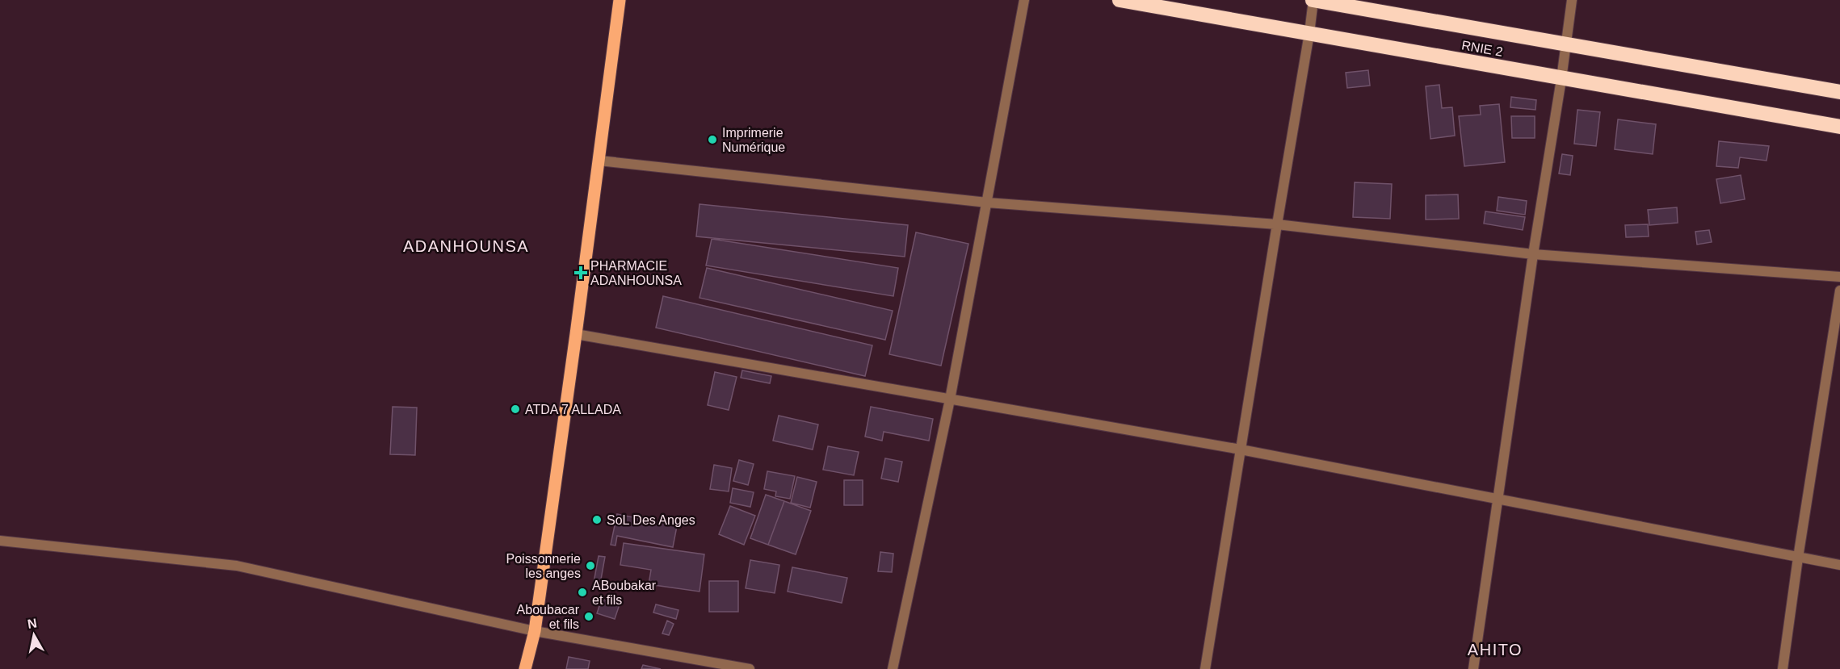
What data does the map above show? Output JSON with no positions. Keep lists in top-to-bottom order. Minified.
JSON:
{"streets":{"highway":["RNIE 2"]},"districts":["ADANHOUNSA","AHITO"],"places":{"other":["Imprimerie Numérique","ATDA 7 ALLADA","SoL Des Anges","Poissonnerie les anges","ABoubakar et fils","Aboubacar et fils"],"health":["PHARMACIE ADANHOUNSA"]},"north":"top"}
